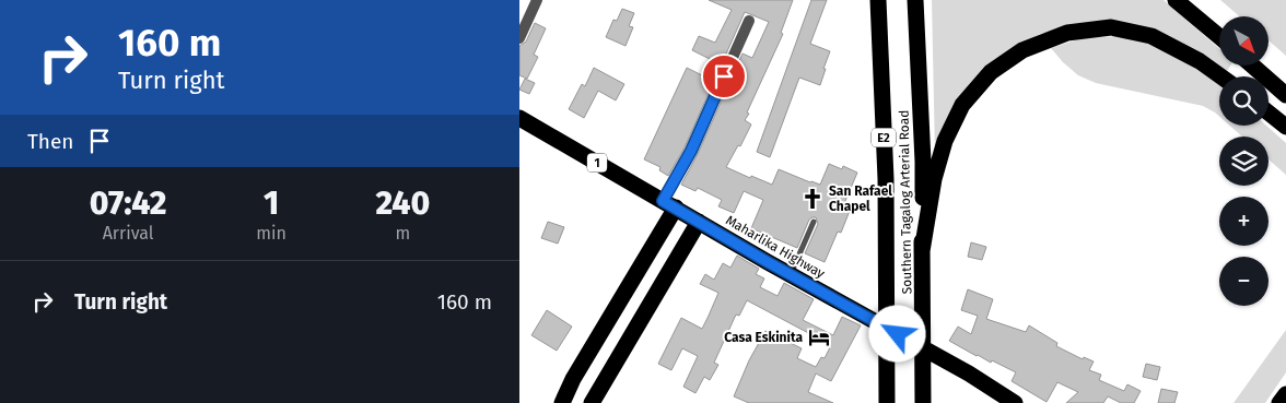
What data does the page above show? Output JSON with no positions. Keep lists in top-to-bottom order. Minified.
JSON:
{"streets":{"highway":["E2","1","Southern Tagalog Arterial Road","Maharlika Highway"]},"places":{"church":["San Rafael Chapel"],"hotel":["Casa Eskinita"]},"north":"bottom right","page":{"turn":["160 m","Turn right"],"map_buttons":["+","−"],"then":"Then","eta":["07:42","Arrival","1","min","240","m"],"list":[{"name":"Turn right","value":"160 m"}]}}
